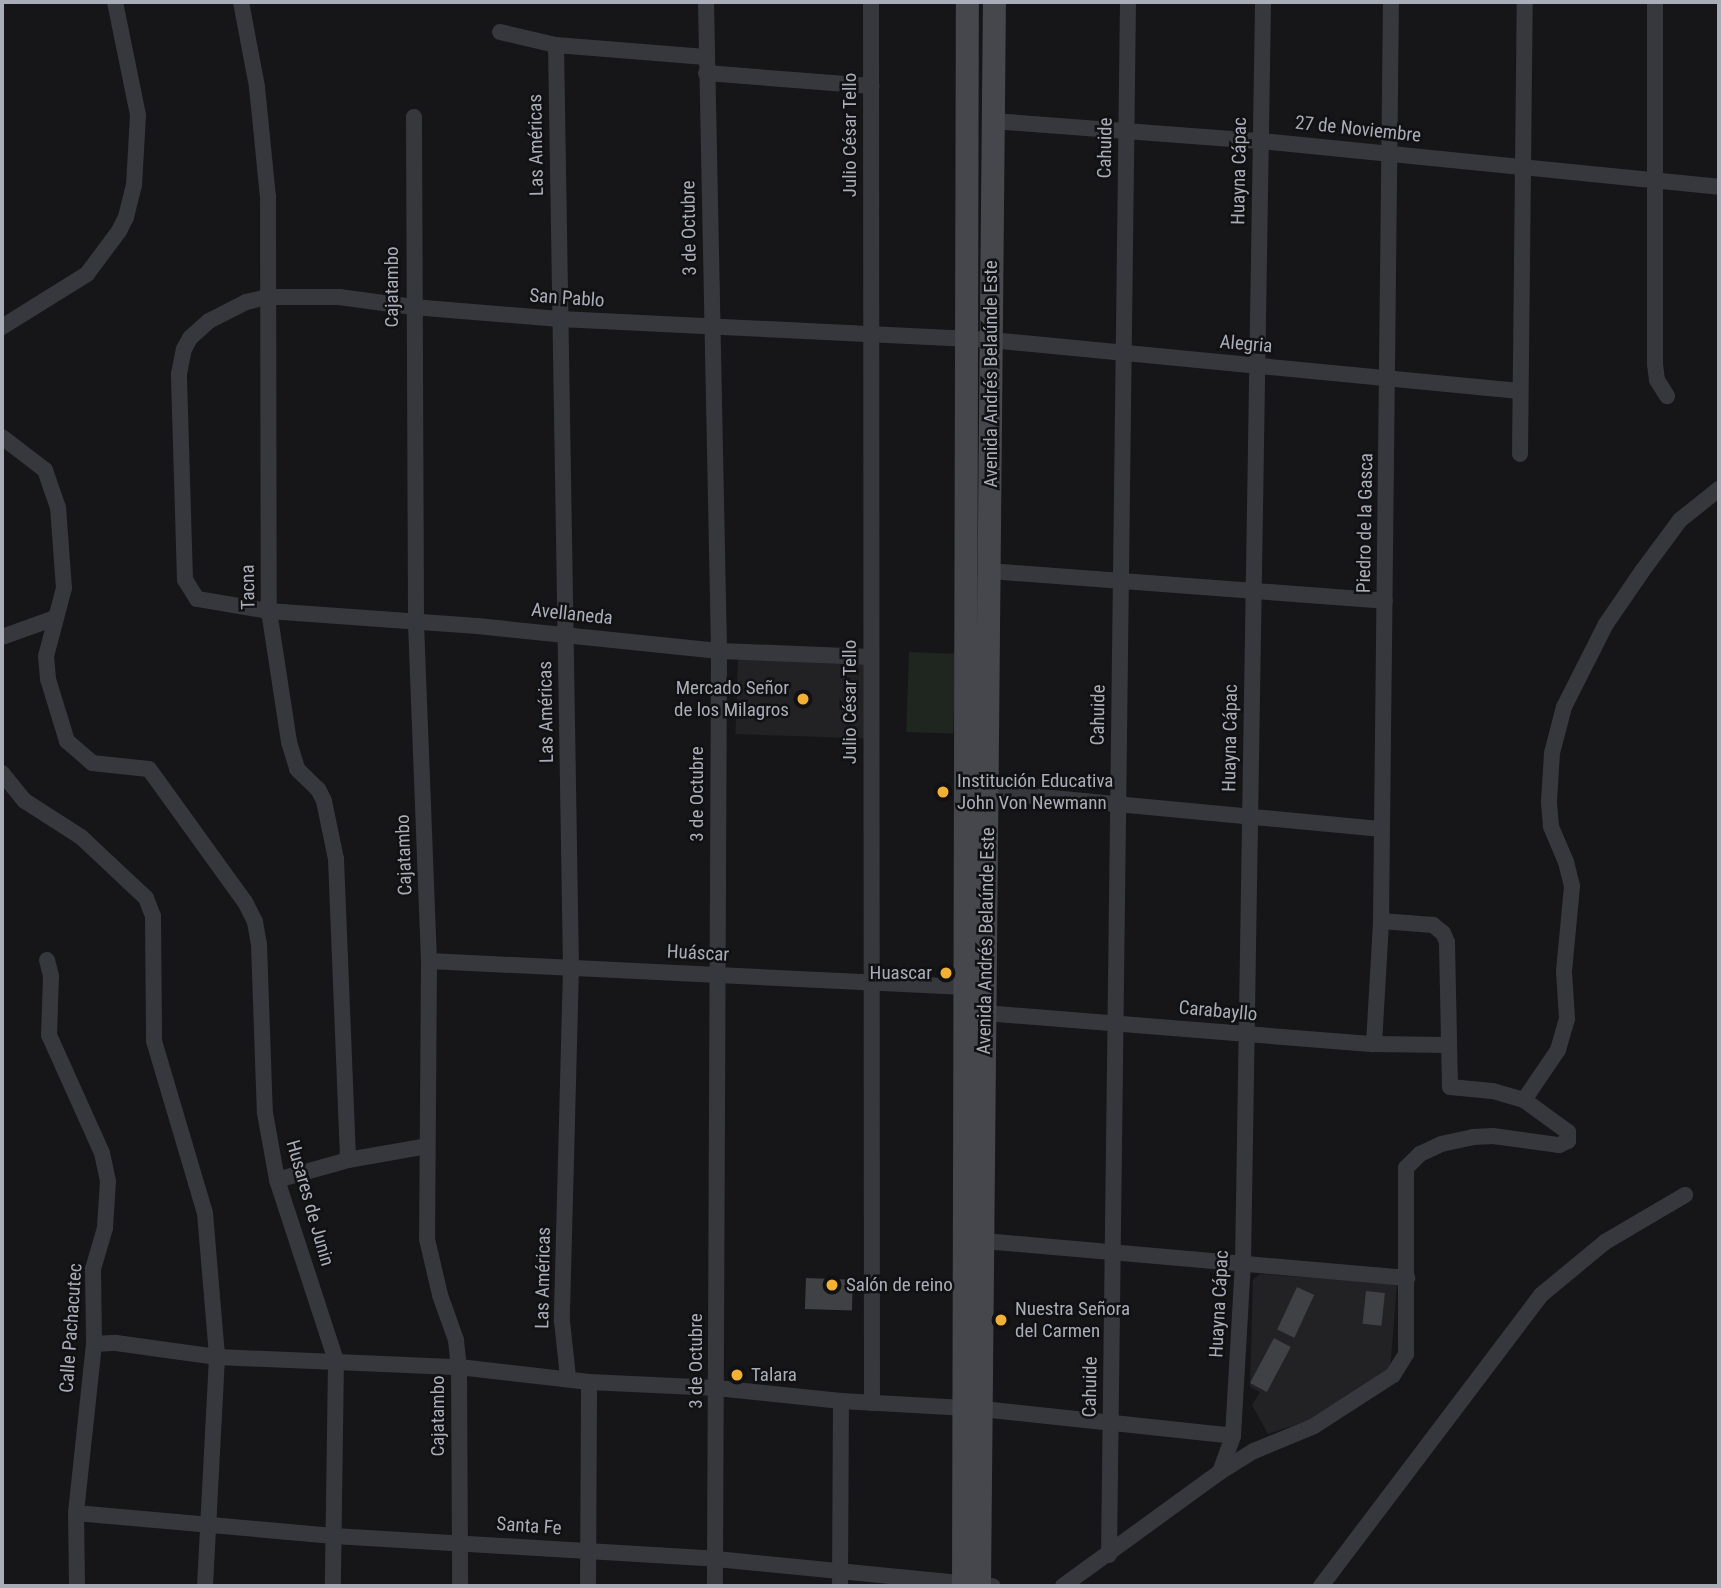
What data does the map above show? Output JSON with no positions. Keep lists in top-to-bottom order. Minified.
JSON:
{"streets":{"street":["27 de Noviembre","Julio César Tello","Las Américas","Cahuide","Huayna Cápac","3 de Octubre","Cajatambo","San Pablo","Alegria","Avenida Andrés Belaúnde Este","Piedro de la Gasca","Tacna","Avellaneda","Huáscar","Carabayllo","Husares de Junin","Calle Pachacutec","Santa Fe"]},"crossings":[["27 de Noviembre","Cahuide"],["27 de Noviembre","Huayna Cápac"],["27 de Noviembre","Avenida Andrés Belaúnde Este"],["27 de Noviembre","Piedro de la Gasca"],["Julio César Tello","San Pablo"],["Julio César Tello","Avellaneda"],["Julio César Tello","Huáscar"],["Las Américas","San Pablo"],["Las Américas","Avellaneda"],["Las Américas","Huáscar"],["Cahuide","Alegria"],["Cahuide","Carabayllo"],["Huayna Cápac","Alegria"],["Huayna Cápac","Carabayllo"],["3 de Octubre","San Pablo"],["3 de Octubre","Avellaneda"],["3 de Octubre","Huáscar"],["3 de Octubre","Santa Fe"],["Cajatambo","San Pablo"],["Cajatambo","Avellaneda"],["Cajatambo","Huáscar"],["Cajatambo","Santa Fe"],["San Pablo","Alegria"],["San Pablo","Avenida Andrés Belaúnde Este"],["San Pablo","Tacna"],["San Pablo","Avellaneda"],["Alegria","Avenida Andrés Belaúnde Este"],["Alegria","Piedro de la Gasca"],["Avenida Andrés Belaúnde Este","Huáscar"],["Avenida Andrés Belaúnde Este","Carabayllo"],["Avenida Andrés Belaúnde Este","Santa Fe"],["Piedro de la Gasca","Carabayllo"],["Tacna","Avellaneda"],["Husares de Junin","Santa Fe"],["Calle Pachacutec","Santa Fe"]],"places":["Mercado Señor de los Milagros","Institución Educativa John Von Newmann","Huascar","Salón de reino","Nuestra Señora del Carmen","Talara"]}
